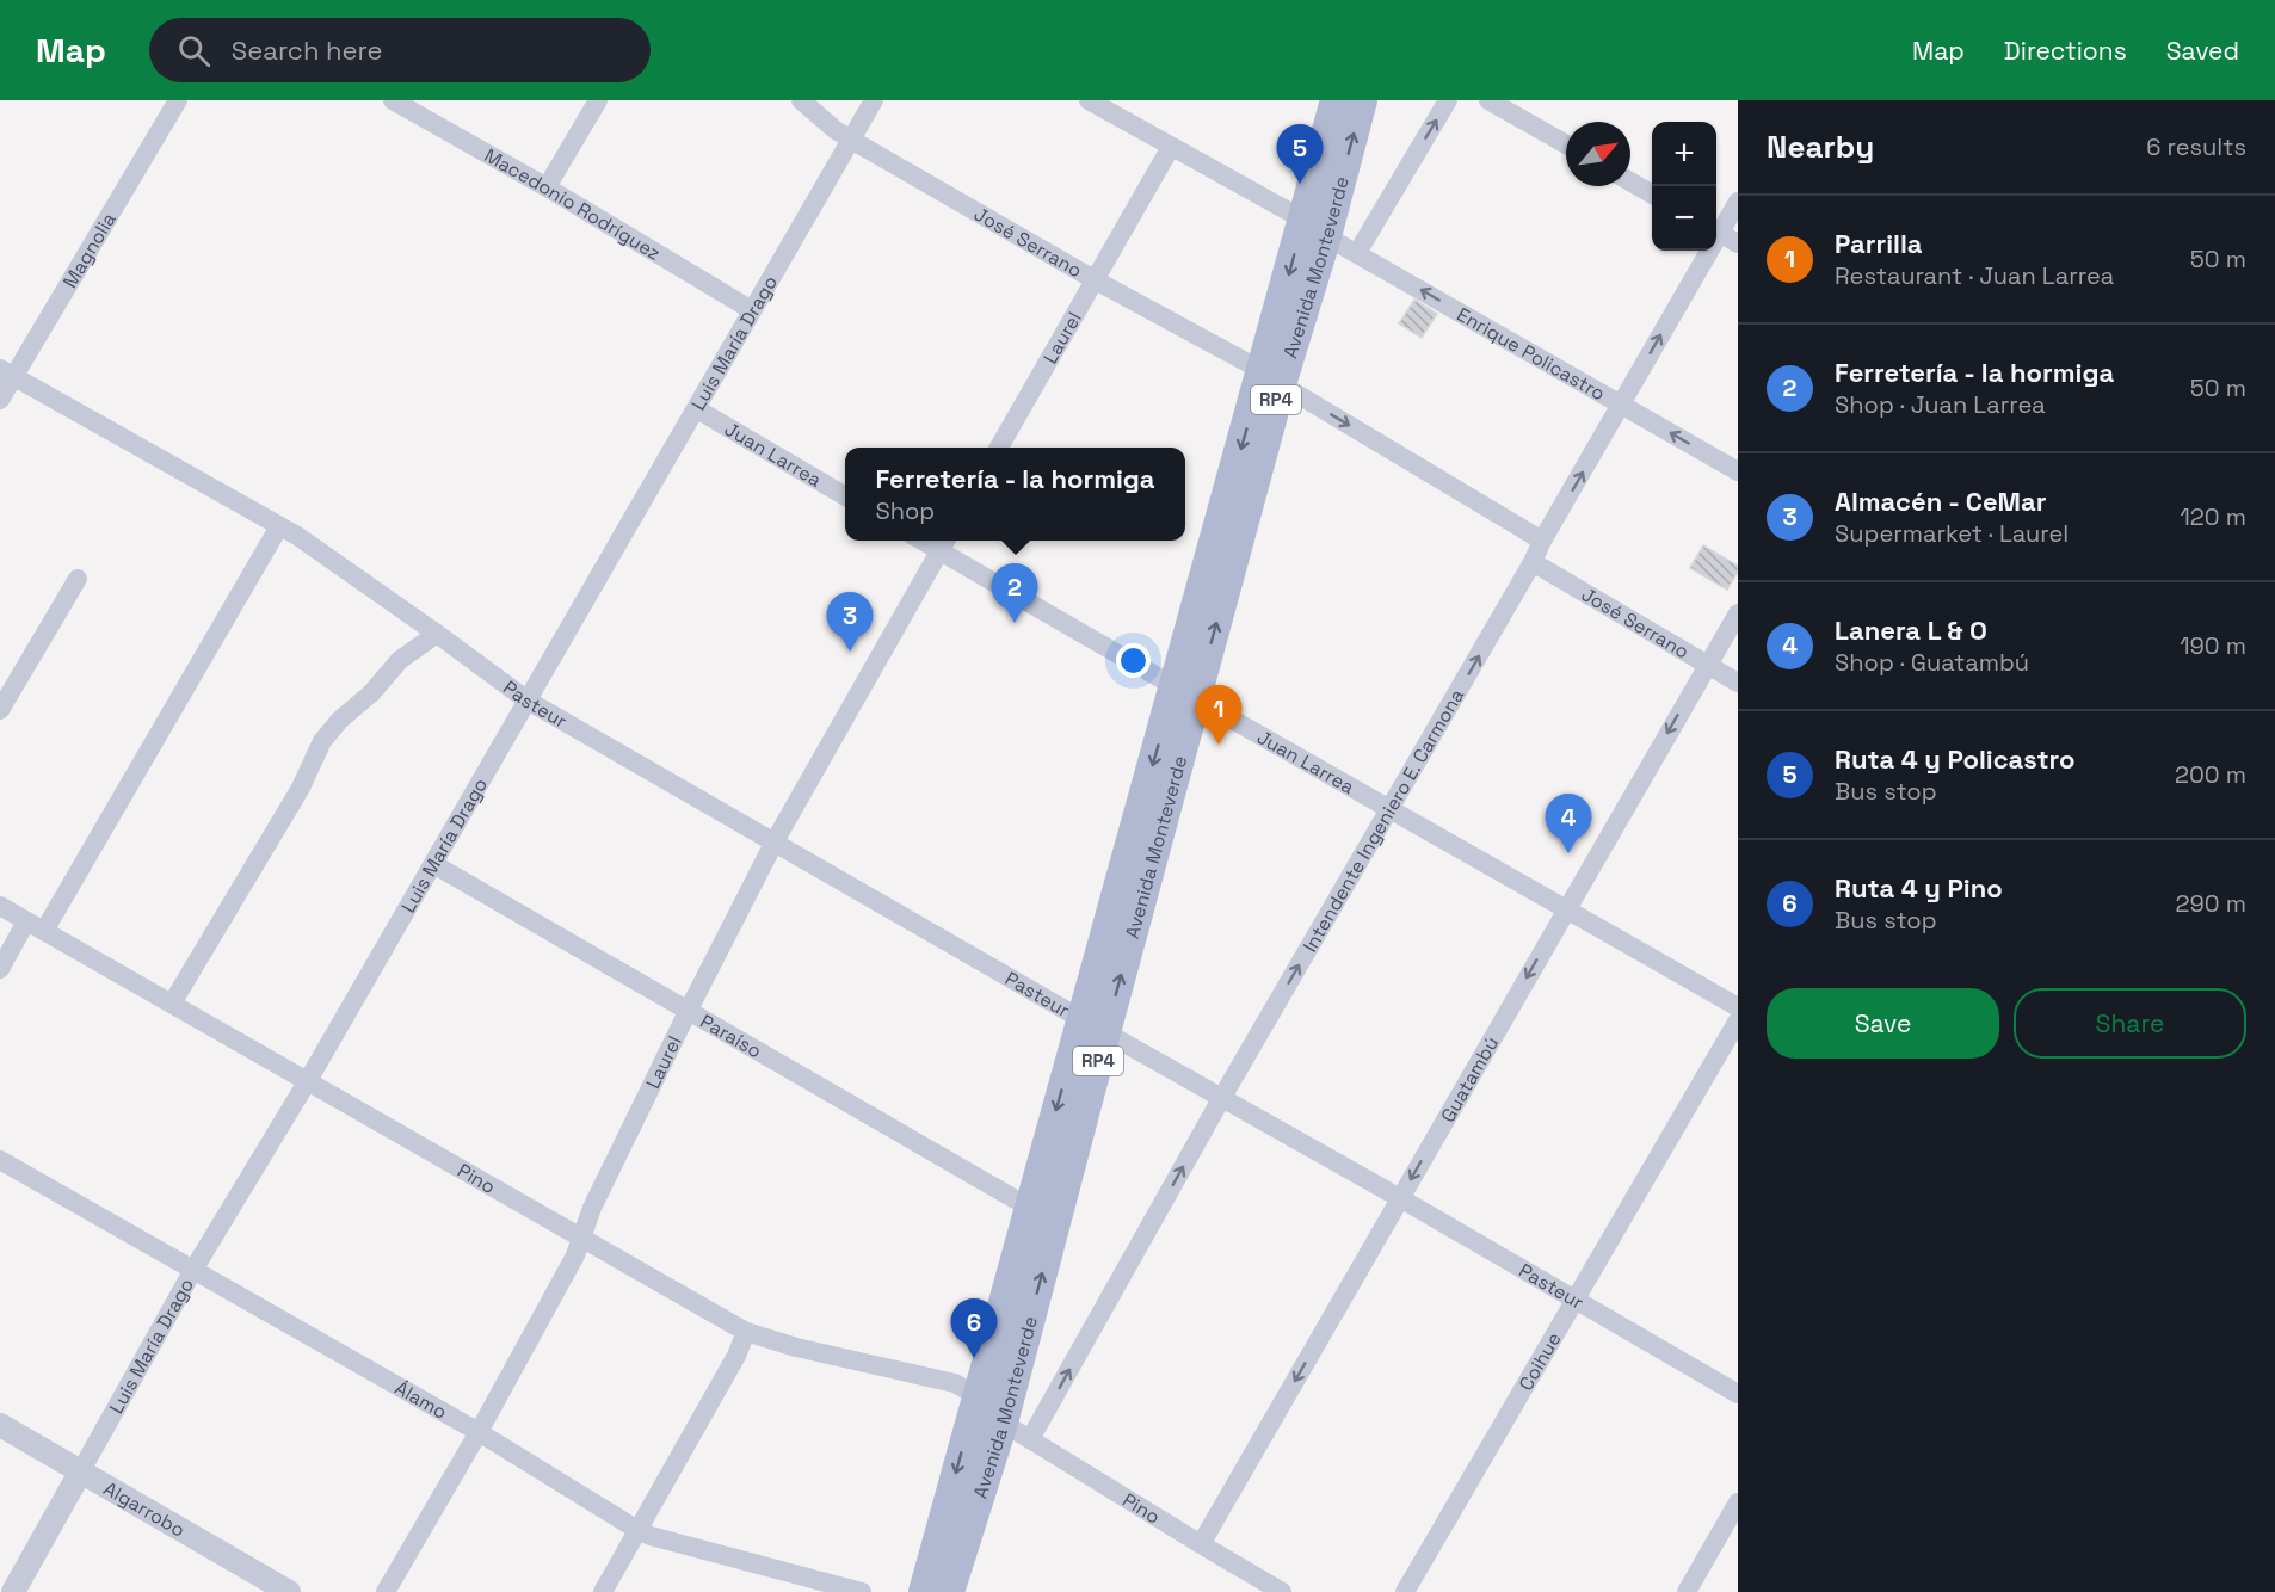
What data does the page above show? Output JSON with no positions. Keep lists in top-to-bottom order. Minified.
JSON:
{"streets":{"main road":["Avenida Monteverde","RP4"],"street":["Macedonio Rodríguez","José Serrano","Magnolia","Laurel","Luis María Drago","Enrique Policastro","Juan Larrea","Pasteur","Intendente Ingeniero E. Carmona","Paraíso","Guatambú","Pino","Coihue","Álamo","Algarrobo"]},"crossings":[["Macedonio Rodríguez","Luis María Drago"],["José Serrano","Avenida Monteverde"],["José Serrano","Laurel"],["José Serrano","Luis María Drago"],["José Serrano","Intendente Ingeniero E. Carmona"],["José Serrano","Guatambú"],["Magnolia","Pasteur"],["Avenida Monteverde","Enrique Policastro"],["Avenida Monteverde","Juan Larrea"],["Avenida Monteverde","Pasteur"],["Avenida Monteverde","Paraíso"],["Avenida Monteverde","Pino"],["Laurel","Enrique Policastro"],["Laurel","Juan Larrea"],["Laurel","Pasteur"],["Laurel","Paraíso"],["Laurel","Pino"],["Laurel","Álamo"],["Luis María Drago","Juan Larrea"],["Luis María Drago","Pasteur"],["Luis María Drago","Paraíso"],["Luis María Drago","Pino"],["Luis María Drago","Álamo"],["Luis María Drago","Algarrobo"],["Enrique Policastro","Intendente Ingeniero E. Carmona"],["Juan Larrea","Intendente Ingeniero E. Carmona"],["Juan Larrea","Guatambú"],["Pasteur","Intendente Ingeniero E. Carmona"],["Pasteur","Guatambú"],["Pasteur","Coihue"],["Intendente Ingeniero E. Carmona","Pino"],["Guatambú","Pino"]],"one_way":["Enrique Policastro","Intendente Ingeniero E. Carmona","Guatambú"],"north":"top right","page":{"header":"Map","search":"Search here","nav":["Map","Directions","Saved"],"heading":["Nearby","6 results"],"map_buttons":["+","−"],"pins":["5","2","3","1","4","6"],"list":[{"mark":"1","name":"Parrilla","note":"Restaurant · Juan Larrea","value":"50 m"},{"mark":"2","name":"Ferretería - la hormiga","note":"Shop · Juan Larrea","value":"50 m"},{"mark":"3","name":"Almacén - CeMar","note":"Supermarket · Laurel","value":"120 m"},{"mark":"4","name":"Lanera L & O","note":"Shop · Guatambú","value":"190 m"},{"mark":"5","name":"Ruta 4 y Policastro","note":"Bus stop","value":"200 m"},{"mark":"6","name":"Ruta 4 y Pino","note":"Bus stop","value":"290 m"}],"popup":["Ferretería - la hormiga","Shop"],"buttons":["Save","Share"]}}
